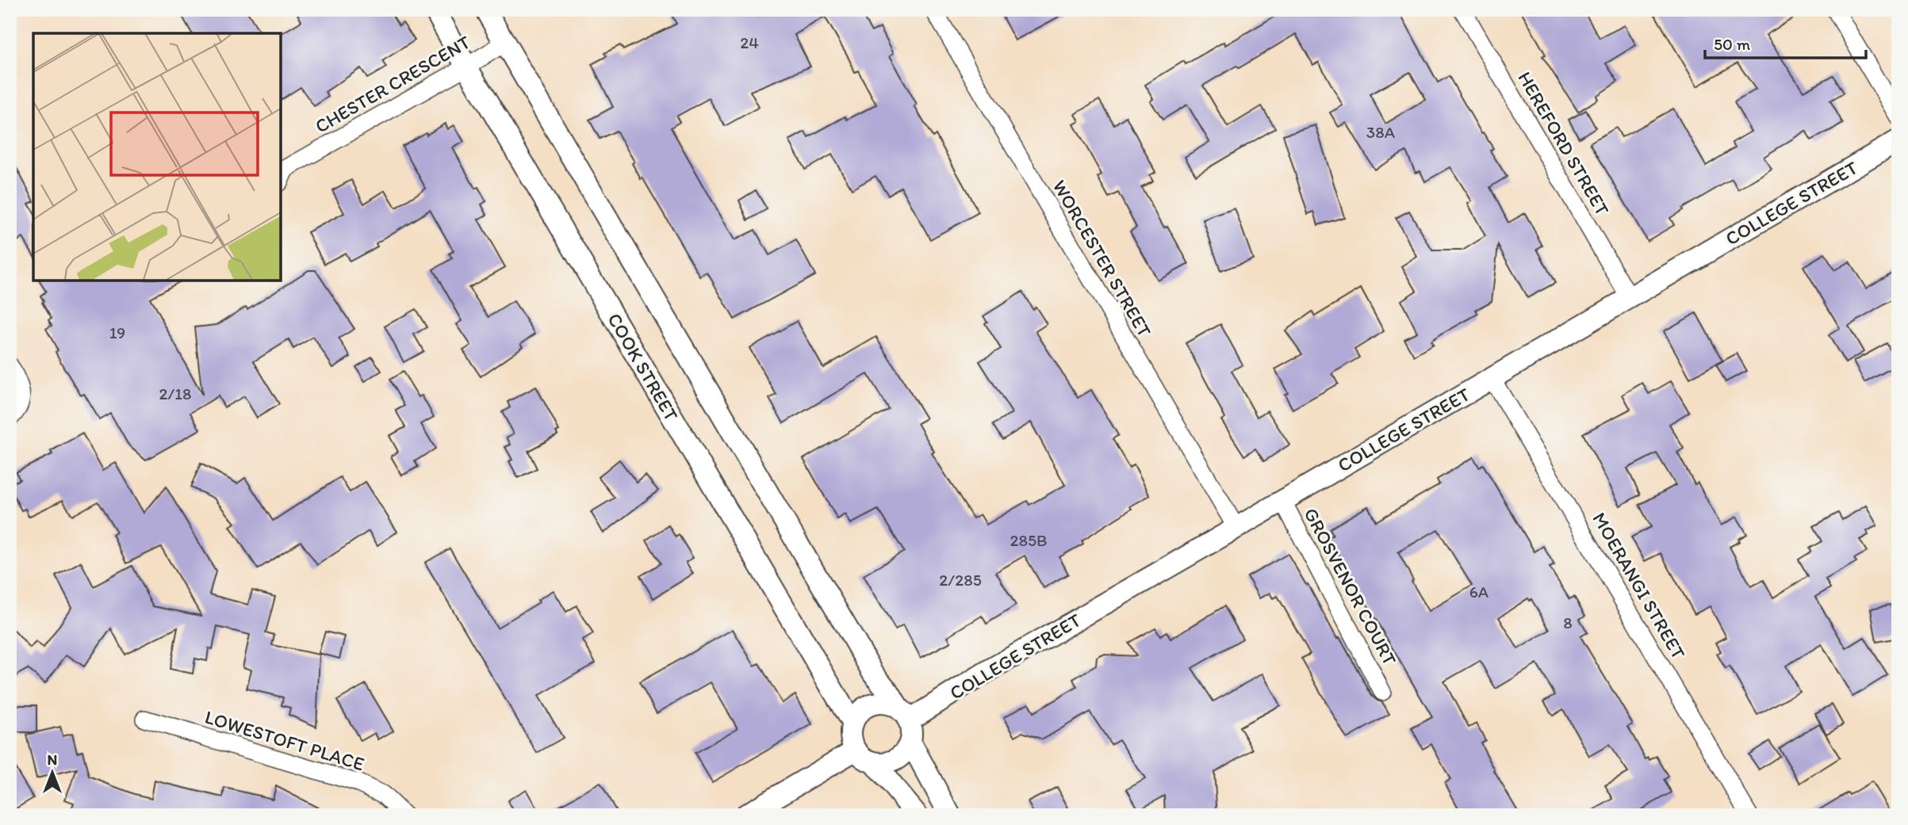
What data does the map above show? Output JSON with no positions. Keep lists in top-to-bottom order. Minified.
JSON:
{"streets":{"street":["CHESTER CRESCENT","HEREFORD STREET","COLLEGE STREET","WORCESTER STREET","COOK STREET","MOERANGI STREET","GROSVENOR COURT","LOWESTOFT PLACE"]},"crossings":[["CHESTER CRESCENT","COOK STREET"],["HEREFORD STREET","COLLEGE STREET"],["COLLEGE STREET","WORCESTER STREET"],["COLLEGE STREET","COOK STREET"],["COLLEGE STREET","MOERANGI STREET"],["COLLEGE STREET","GROSVENOR COURT"]],"house_numbers":["24","38A","19","2/18","285B","2/285","6A","8"],"scale_bar":"50 m","north":"top"}
